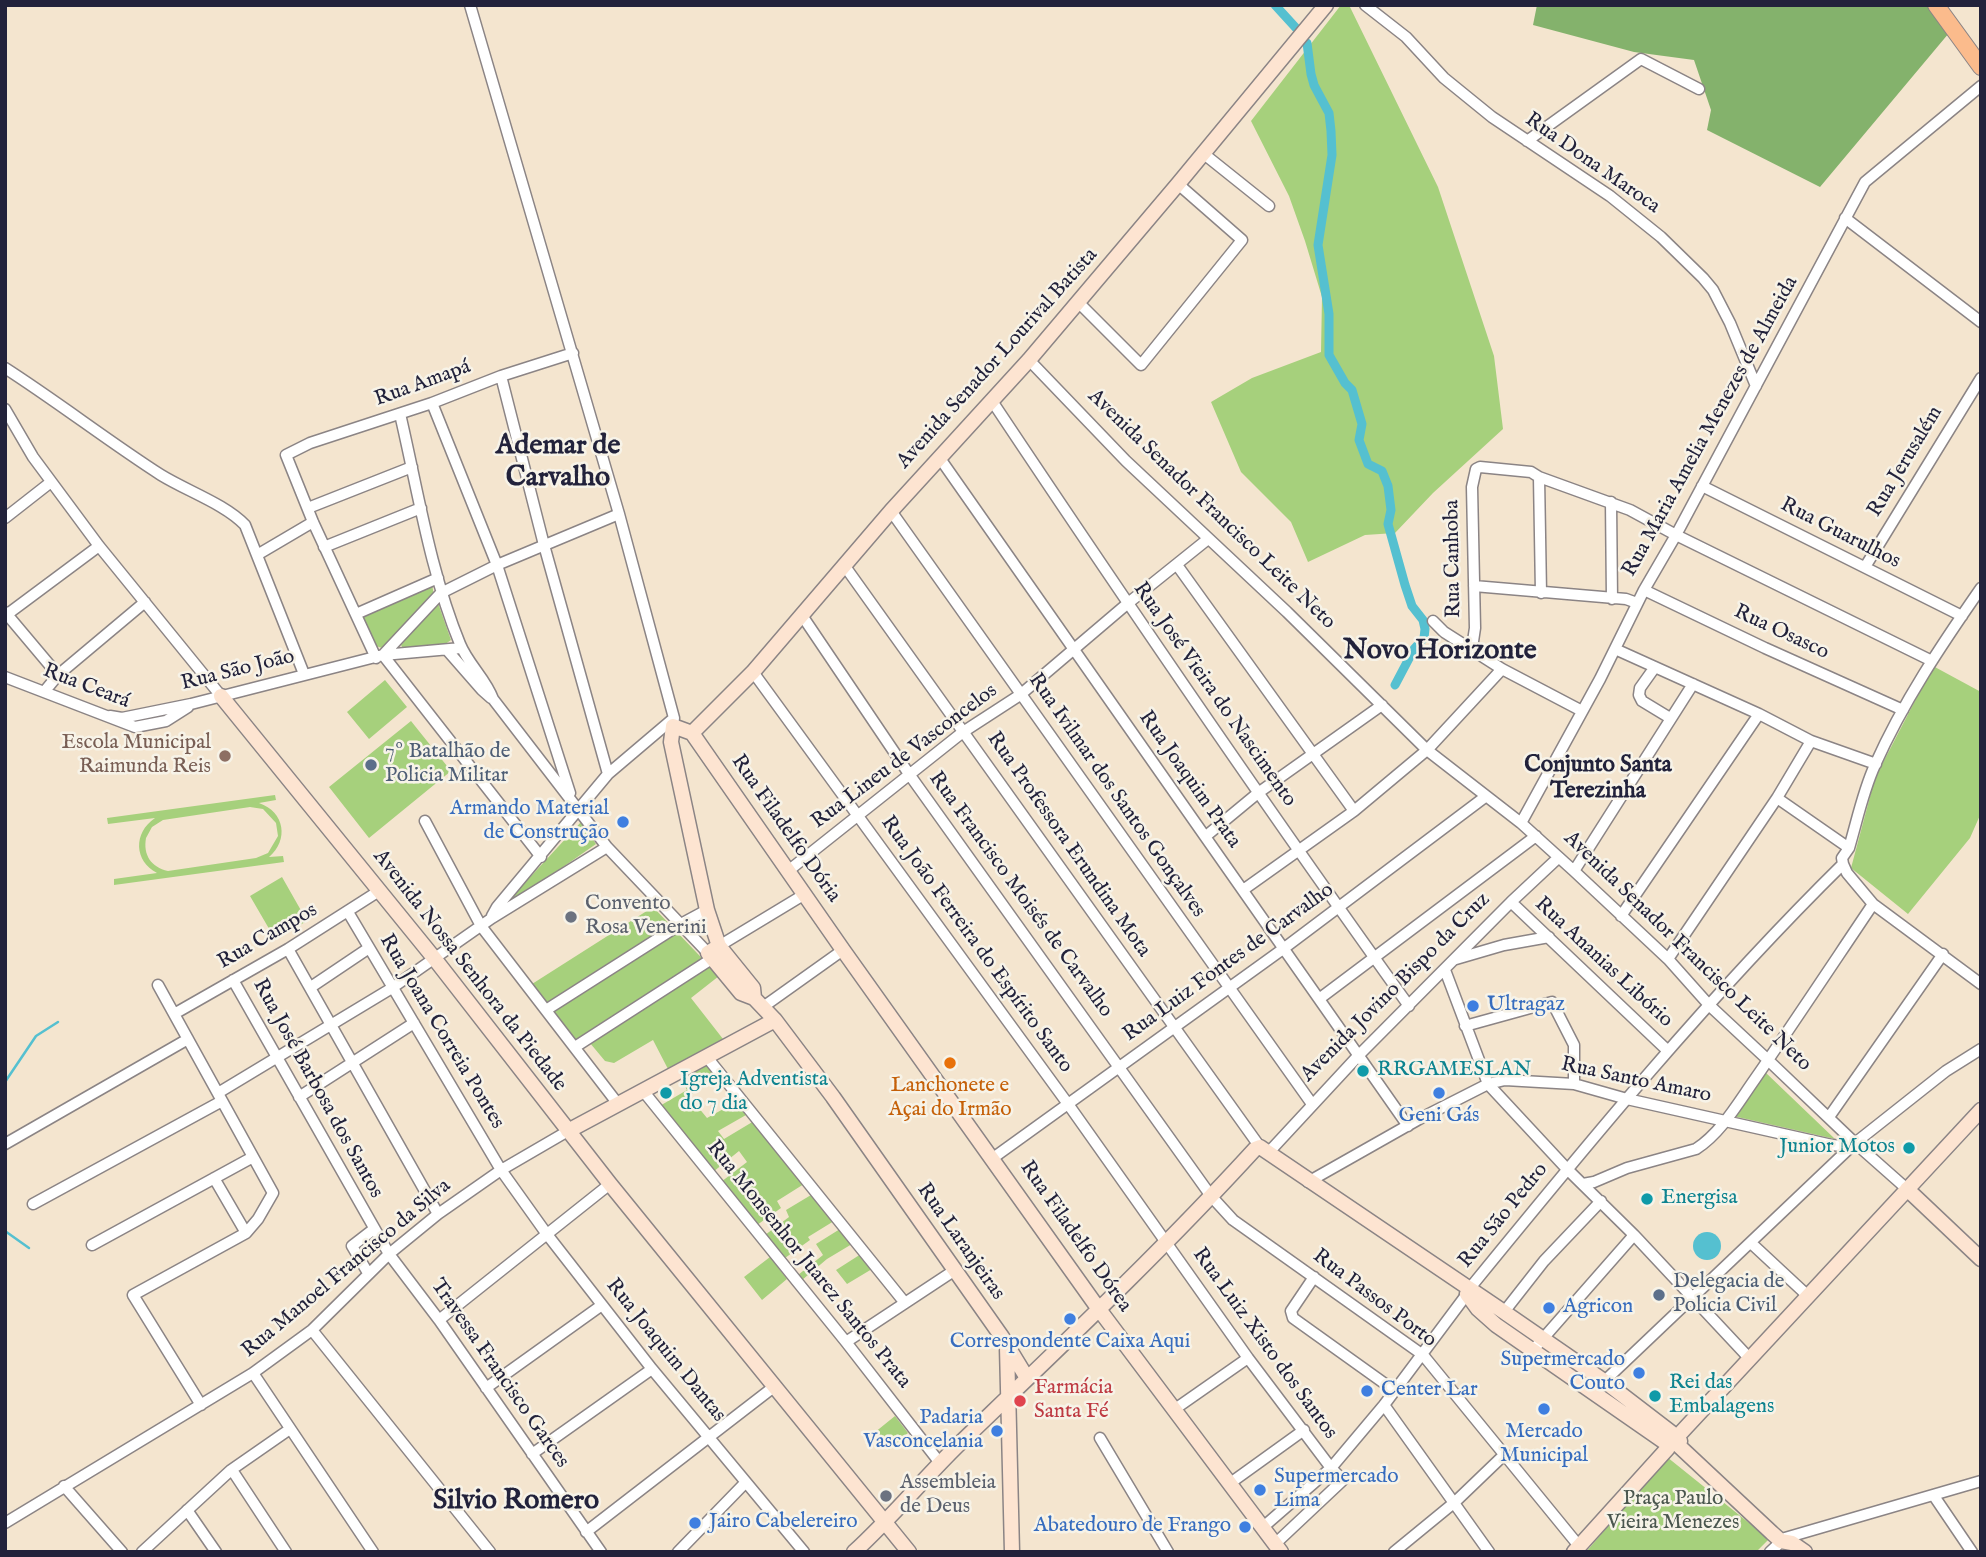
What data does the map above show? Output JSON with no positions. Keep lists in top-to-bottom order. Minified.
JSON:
{"streets":{"street":["Rua Dona Maroca","Avenida Senador Lourival Batista","Rua Amapá","Rua Maria Amelia Menezes de Almeida","Rua Jerusalém","Avenida Senador Francisco Leite Neto","Rua Guarulhos","Rua Canhoba","Rua Osasco","Rua São João","Rua Ceará","Rua José Vieira do Nascimento","Rua Lineu de Vasconcelos","Rua Joaquim Prata","Rua Ivilmar dos Santos Gonçalves","Rua Filadelfo Dória","Rua Professora Erundina Mota","Rua Francisco Moisés de Carvalho","Rua Campos","Rua João Ferreira do Espírito Santo","Rua Luiz Fontes de Carvalho","Rua Ananias Libório","Avenida Nossa Senhora da Piedade","Avenida Jovino Bispo da Cruz","Rua Joana Correia Pontes","Rua Santo Amaro","Rua José Barbosa dos Santos","Rua São Pedro","Rua Filadelfo Dórea","Rua Laranjeiras","Rua Monsenhor Juarez Santos Prata","Rua Manoel Francisco da Silva","Rua Passos Porto","Rua Luiz Xisto dos Santos","Rua Joaquim Dantas","Travessa Francisco Garces"]},"crossings":[["Rua Dona Maroca","Rua Maria Amelia Menezes de Almeida"],["Avenida Senador Lourival Batista","Avenida Senador Francisco Leite Neto"],["Avenida Senador Lourival Batista","Rua José Vieira do Nascimento"],["Avenida Senador Lourival Batista","Rua Joaquim Prata"],["Avenida Senador Lourival Batista","Rua Ivilmar dos Santos Gonçalves"],["Avenida Senador Lourival Batista","Rua Filadelfo Dória"],["Avenida Senador Lourival Batista","Rua Professora Erundina Mota"],["Avenida Senador Lourival Batista","Rua Francisco Moisés de Carvalho"],["Avenida Senador Lourival Batista","Rua João Ferreira do Espírito Santo"],["Rua Maria Amelia Menezes de Almeida","Avenida Senador Francisco Leite Neto"],["Rua Maria Amelia Menezes de Almeida","Rua Guarulhos"],["Rua Maria Amelia Menezes de Almeida","Rua Osasco"],["Rua Jerusalém","Rua Guarulhos"],["Avenida Senador Francisco Leite Neto","Rua Lineu de Vasconcelos"],["Avenida Senador Francisco Leite Neto","Rua Luiz Fontes de Carvalho"],["Avenida Senador Francisco Leite Neto","Avenida Jovino Bispo da Cruz"],["Avenida Senador Francisco Leite Neto","Rua Santo Amaro"],["Avenida Senador Francisco Leite Neto","Rua São Pedro"],["Rua São João","Rua Ceará"],["Rua São João","Avenida Nossa Senhora da Piedade"],["Rua José Vieira do Nascimento","Rua Lineu de Vasconcelos"],["Rua José Vieira do Nascimento","Rua Luiz Fontes de Carvalho"],["Rua José Vieira do Nascimento","Avenida Jovino Bispo da Cruz"],["Rua Lineu de Vasconcelos","Rua Joaquim Prata"],["Rua Lineu de Vasconcelos","Rua Ivilmar dos Santos Gonçalves"],["Rua Lineu de Vasconcelos","Rua Filadelfo Dória"],["Rua Lineu de Vasconcelos","Rua Professora Erundina Mota"],["Rua Lineu de Vasconcelos","Rua Francisco Moisés de Carvalho"],["Rua Lineu de Vasconcelos","Rua João Ferreira do Espírito Santo"],["Rua Joaquim Prata","Rua Luiz Fontes de Carvalho"],["Rua Joaquim Prata","Avenida Jovino Bispo da Cruz"],["Rua Joaquim Prata","Rua Santo Amaro"],["Rua Ivilmar dos Santos Gonçalves","Rua Luiz Fontes de Carvalho"],["Rua Ivilmar dos Santos Gonçalves","Avenida Jovino Bispo da Cruz"],["Rua Filadelfo Dória","Rua Filadelfo Dórea"],["Rua Professora Erundina Mota","Rua Luiz Fontes de Carvalho"],["Rua Professora Erundina Mota","Avenida Jovino Bispo da Cruz"],["Rua Francisco Moisés de Carvalho","Rua Luiz Fontes de Carvalho"],["Rua Francisco Moisés de Carvalho","Avenida Jovino Bispo da Cruz"],["Rua Francisco Moisés de Carvalho","Rua Passos Porto"],["Rua Campos","Avenida Nossa Senhora da Piedade"],["Rua Campos","Rua Joana Correia Pontes"],["Rua Campos","Rua José Barbosa dos Santos"],["Rua João Ferreira do Espírito Santo","Rua Luiz Fontes de Carvalho"],["Rua João Ferreira do Espírito Santo","Avenida Jovino Bispo da Cruz"],["Rua João Ferreira do Espírito Santo","Rua Luiz Xisto dos Santos"],["Rua Luiz Fontes de Carvalho","Rua Filadelfo Dórea"],["Rua Ananias Libório","Avenida Jovino Bispo da Cruz"],["Rua Ananias Libório","Rua São Pedro"],["Avenida Nossa Senhora da Piedade","Avenida Jovino Bispo da Cruz"],["Avenida Nossa Senhora da Piedade","Rua Manoel Francisco da Silva"],["Avenida Jovino Bispo da Cruz","Rua Filadelfo Dórea"],["Avenida Jovino Bispo da Cruz","Rua Laranjeiras"],["Avenida Jovino Bispo da Cruz","Rua Monsenhor Juarez Santos Prata"],["Avenida Jovino Bispo da Cruz","Rua Passos Porto"],["Avenida Jovino Bispo da Cruz","Rua Luiz Xisto dos Santos"],["Rua Joana Correia Pontes","Rua Manoel Francisco da Silva"],["Rua Joana Correia Pontes","Rua Joaquim Dantas"],["Rua Santo Amaro","Rua São Pedro"],["Rua José Barbosa dos Santos","Rua Manoel Francisco da Silva"],["Rua José Barbosa dos Santos","Travessa Francisco Garces"],["Rua São Pedro","Rua Filadelfo Dórea"],["Rua São Pedro","Rua Passos Porto"],["Rua São Pedro","Rua Luiz Xisto dos Santos"],["Rua Manoel Francisco da Silva","Rua Joaquim Dantas"],["Rua Manoel Francisco da Silva","Travessa Francisco Garces"]],"districts":["Ademar de Carvalho","Novo Horizonte","Conjunto Santa Terezinha","Silvio Romero"],"parks":["Praça Paulo Vieira Menezes"],"places":["Escola Municipal Raimunda Reis","7º Batalhão de Policia Militar","Armando Material de Construção","Convento Rosa Venerini","Ultragaz","Lanchonete e Açai do Irmão","RRGAMESLAN","Igreja Adventista do 7 dia","Geni Gás","Junior Motos","Energisa","Delegacia de Policia Civil","Agricon","Correspondente Caixa Aqui","Supermercado Couto","Center Lar","Rei das Embalagens","Farmácia Santa Fé","Mercado Municipal","Padaria Vasconcelania","Supermercado Lima","Assembleia de Deus","Jairo Cabelereiro","Abatedouro de Frango"]}
